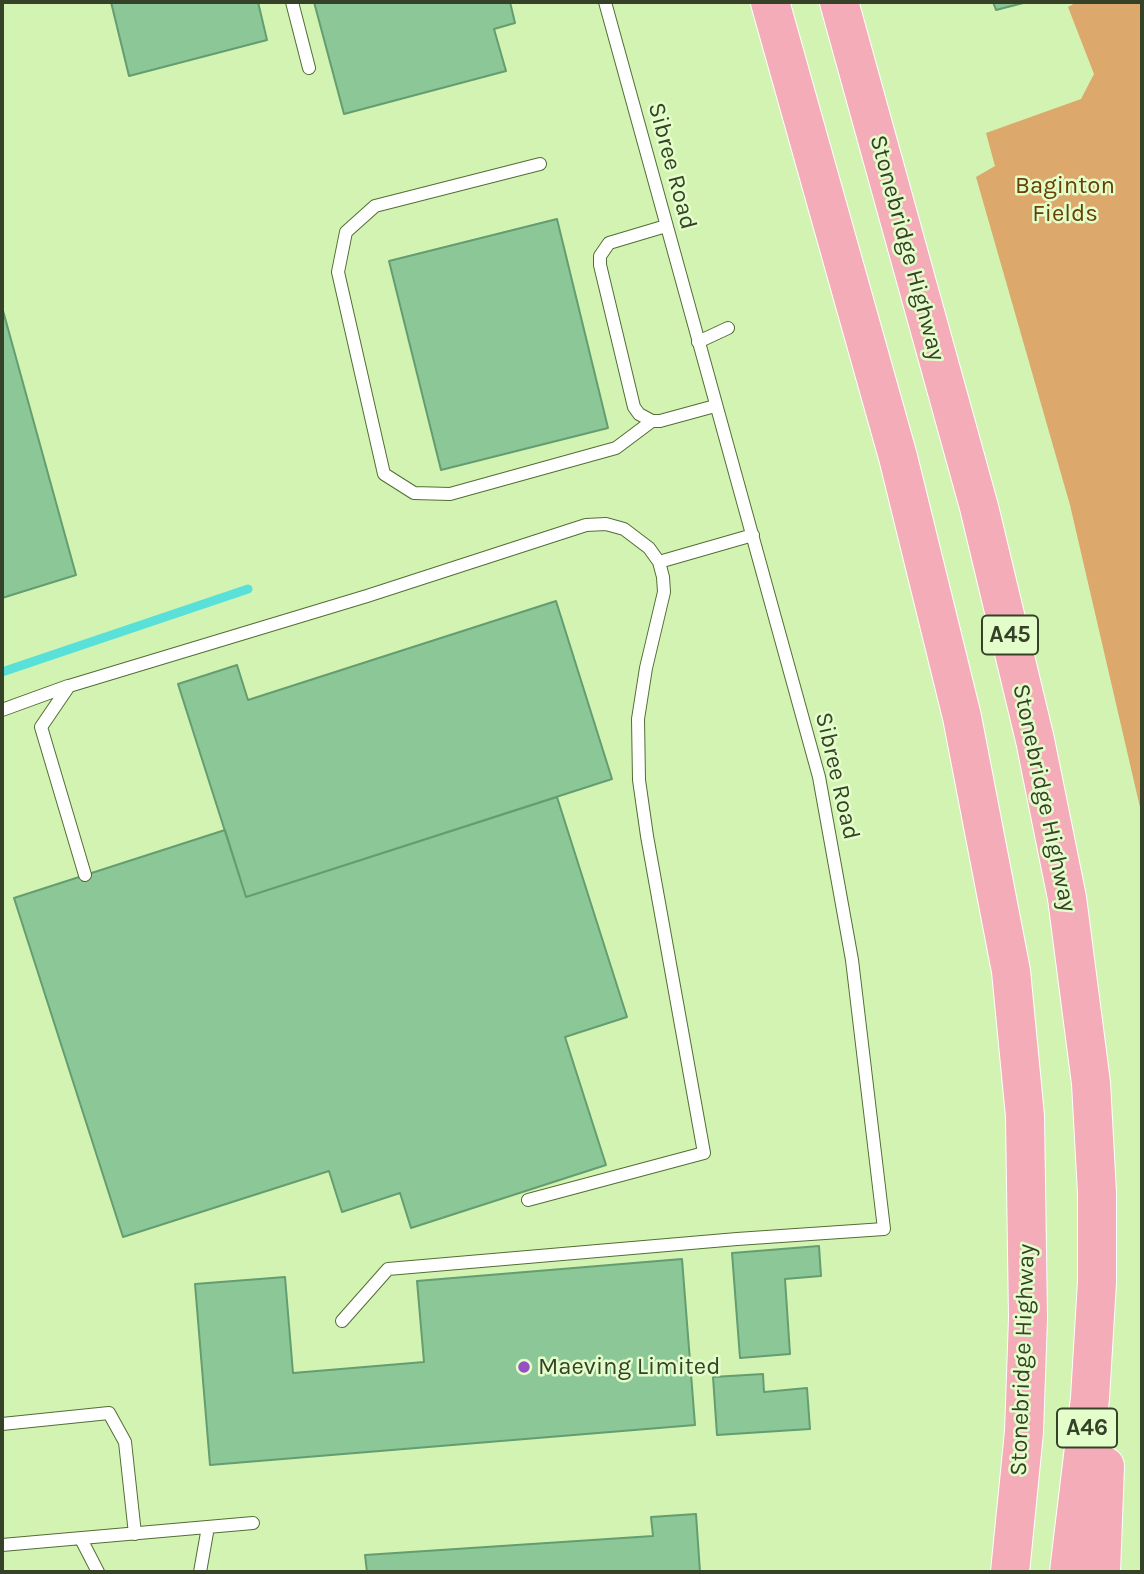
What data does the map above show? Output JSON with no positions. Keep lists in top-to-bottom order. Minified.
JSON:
{"streets":{"highway":["Stonebridge Highway","A45","A46"],"lane":["Sibree Road"]},"crossings":[["Stonebridge Highway","A45"]],"parks":["Baginton Fields"],"places":["Maeving Limited"]}
